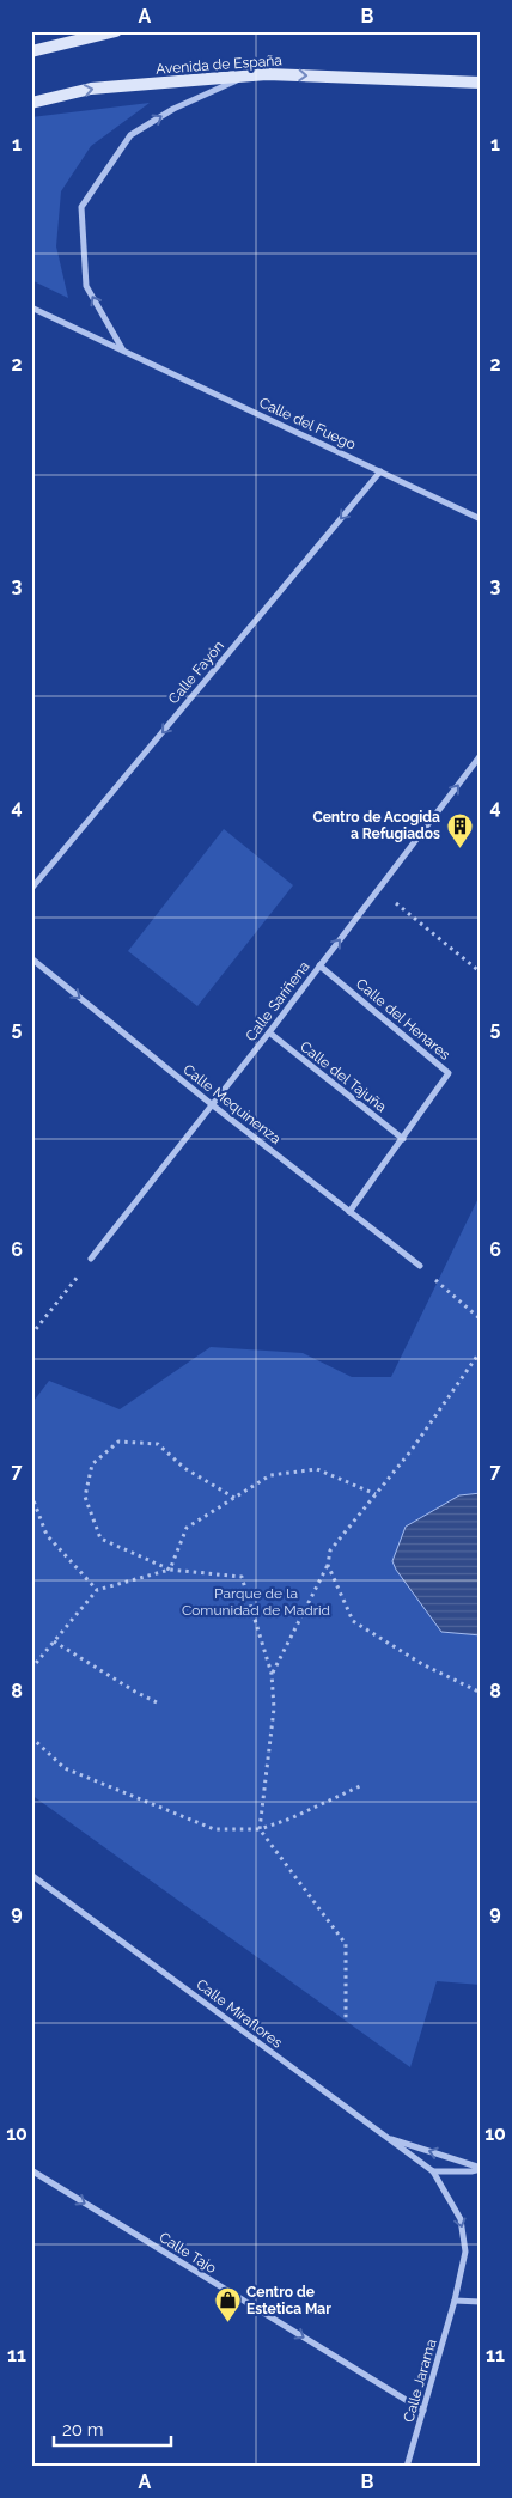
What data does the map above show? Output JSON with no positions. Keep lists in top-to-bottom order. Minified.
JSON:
{"streets":{"main road":["Avenida de España"],"street":["Calle del Fuego","Calle Fayón","Calle Sariñena","Calle del Henares","Calle del Tajuña","Calle Mequinenza","Calle Miraflores","Calle Tajo","Calle Jarama"]},"crossings":[["Calle del Fuego","Calle Fayón"],["Calle Sariñena","Calle del Henares"],["Calle Sariñena","Calle del Tajuña"],["Calle Sariñena","Calle Mequinenza"],["Calle del Henares","Calle del Tajuña"],["Calle del Henares","Calle Mequinenza"],["Calle Miraflores","Calle Jarama"],["Calle Tajo","Calle Jarama"]],"one_way":["Avenida de España","Calle Fayón","Calle Sariñena","Calle Mequinenza","Calle Tajo"],"parks":["Parque de la Comunidad de Madrid"],"places":{"building":["Centro de Acogida a Refugiados"],"shop":["Centro de Estetica Mar"]},"scale_bar":"20 m","grid":{"columns":["A","B"],"rows":["1","2","3","4","5","6","7","8","9","10","11"]}}
